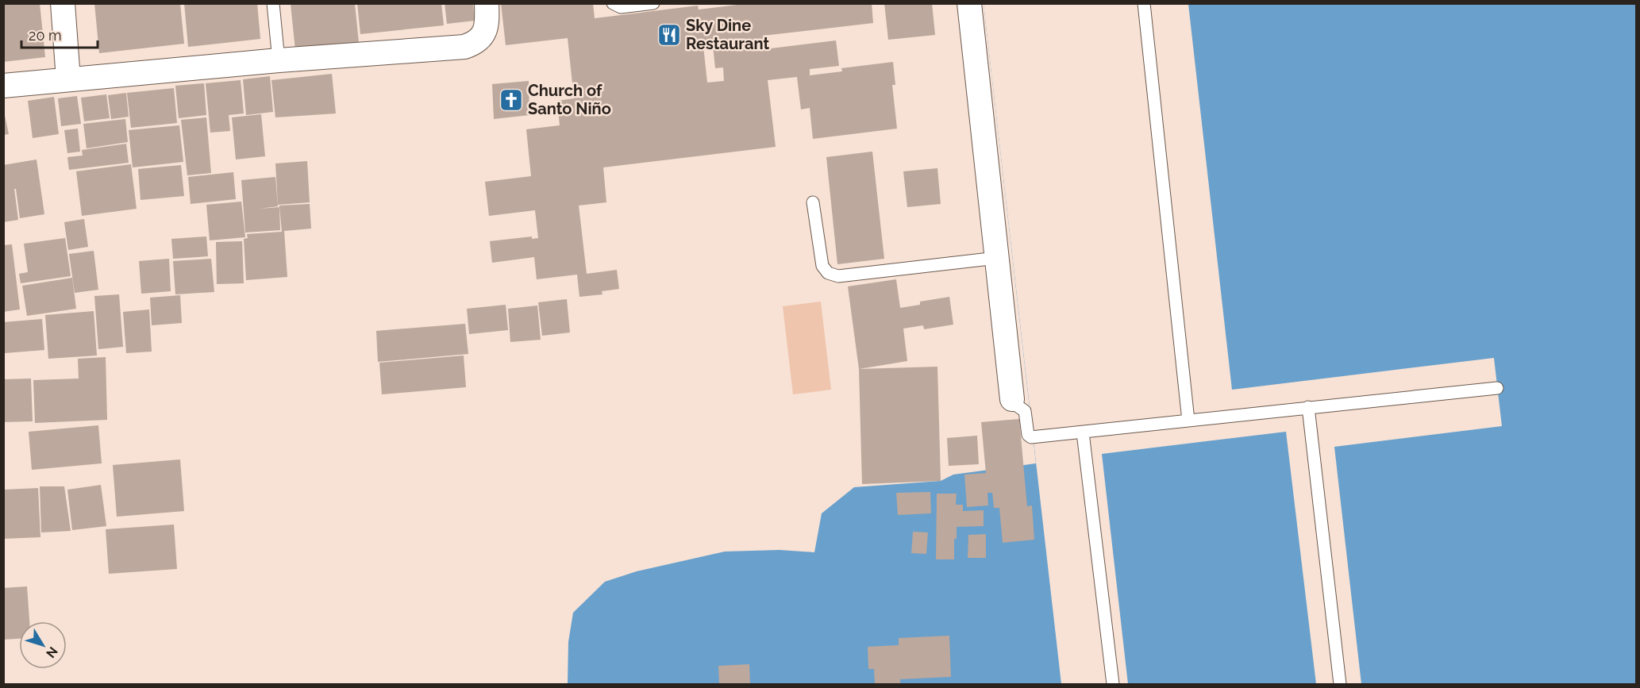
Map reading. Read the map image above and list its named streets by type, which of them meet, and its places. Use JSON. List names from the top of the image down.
{
  "places": {
    "restaurant": ["Sky Dine Restaurant"],
    "church": ["Church of Santo Niño"]
  },
  "scale_bar": "20 m",
  "north": "bottom right"
}
